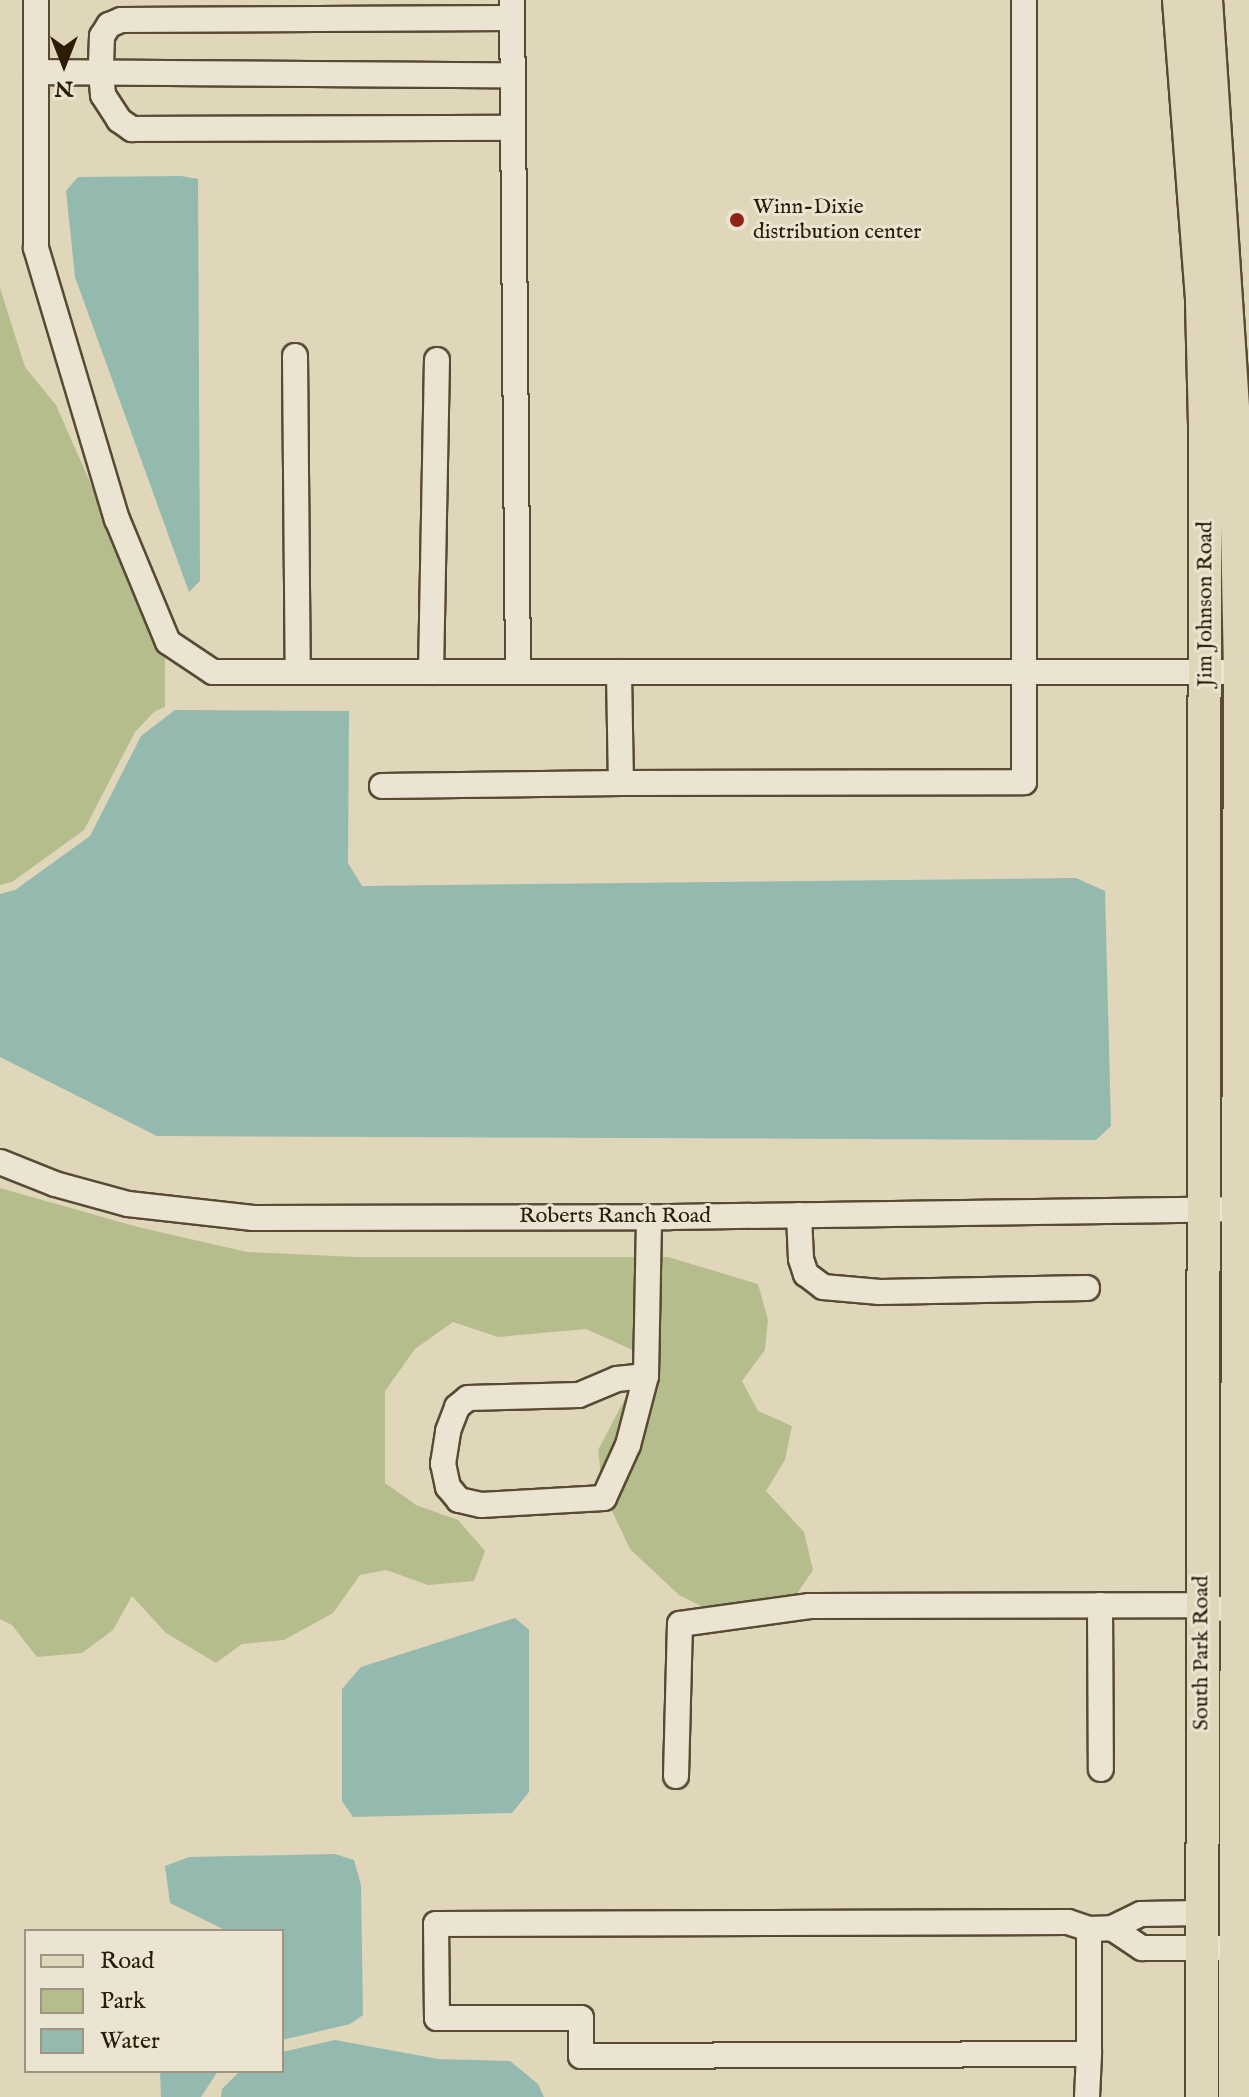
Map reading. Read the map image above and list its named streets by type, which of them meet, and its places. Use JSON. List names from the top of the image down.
{
  "streets": {
    "main road": ["Jim Johnson Road", "South Park Road"],
    "street": ["Roberts Ranch Road"]
  },
  "crossings": [
    ["Jim Johnson Road", "Roberts Ranch Road"],
    ["Jim Johnson Road", "South Park Road"],
    ["Roberts Ranch Road", "South Park Road"]
  ],
  "places": ["Winn-Dixie distribution center"],
  "legend": ["Road", "Park", "Water"],
  "north": "bottom"
}
